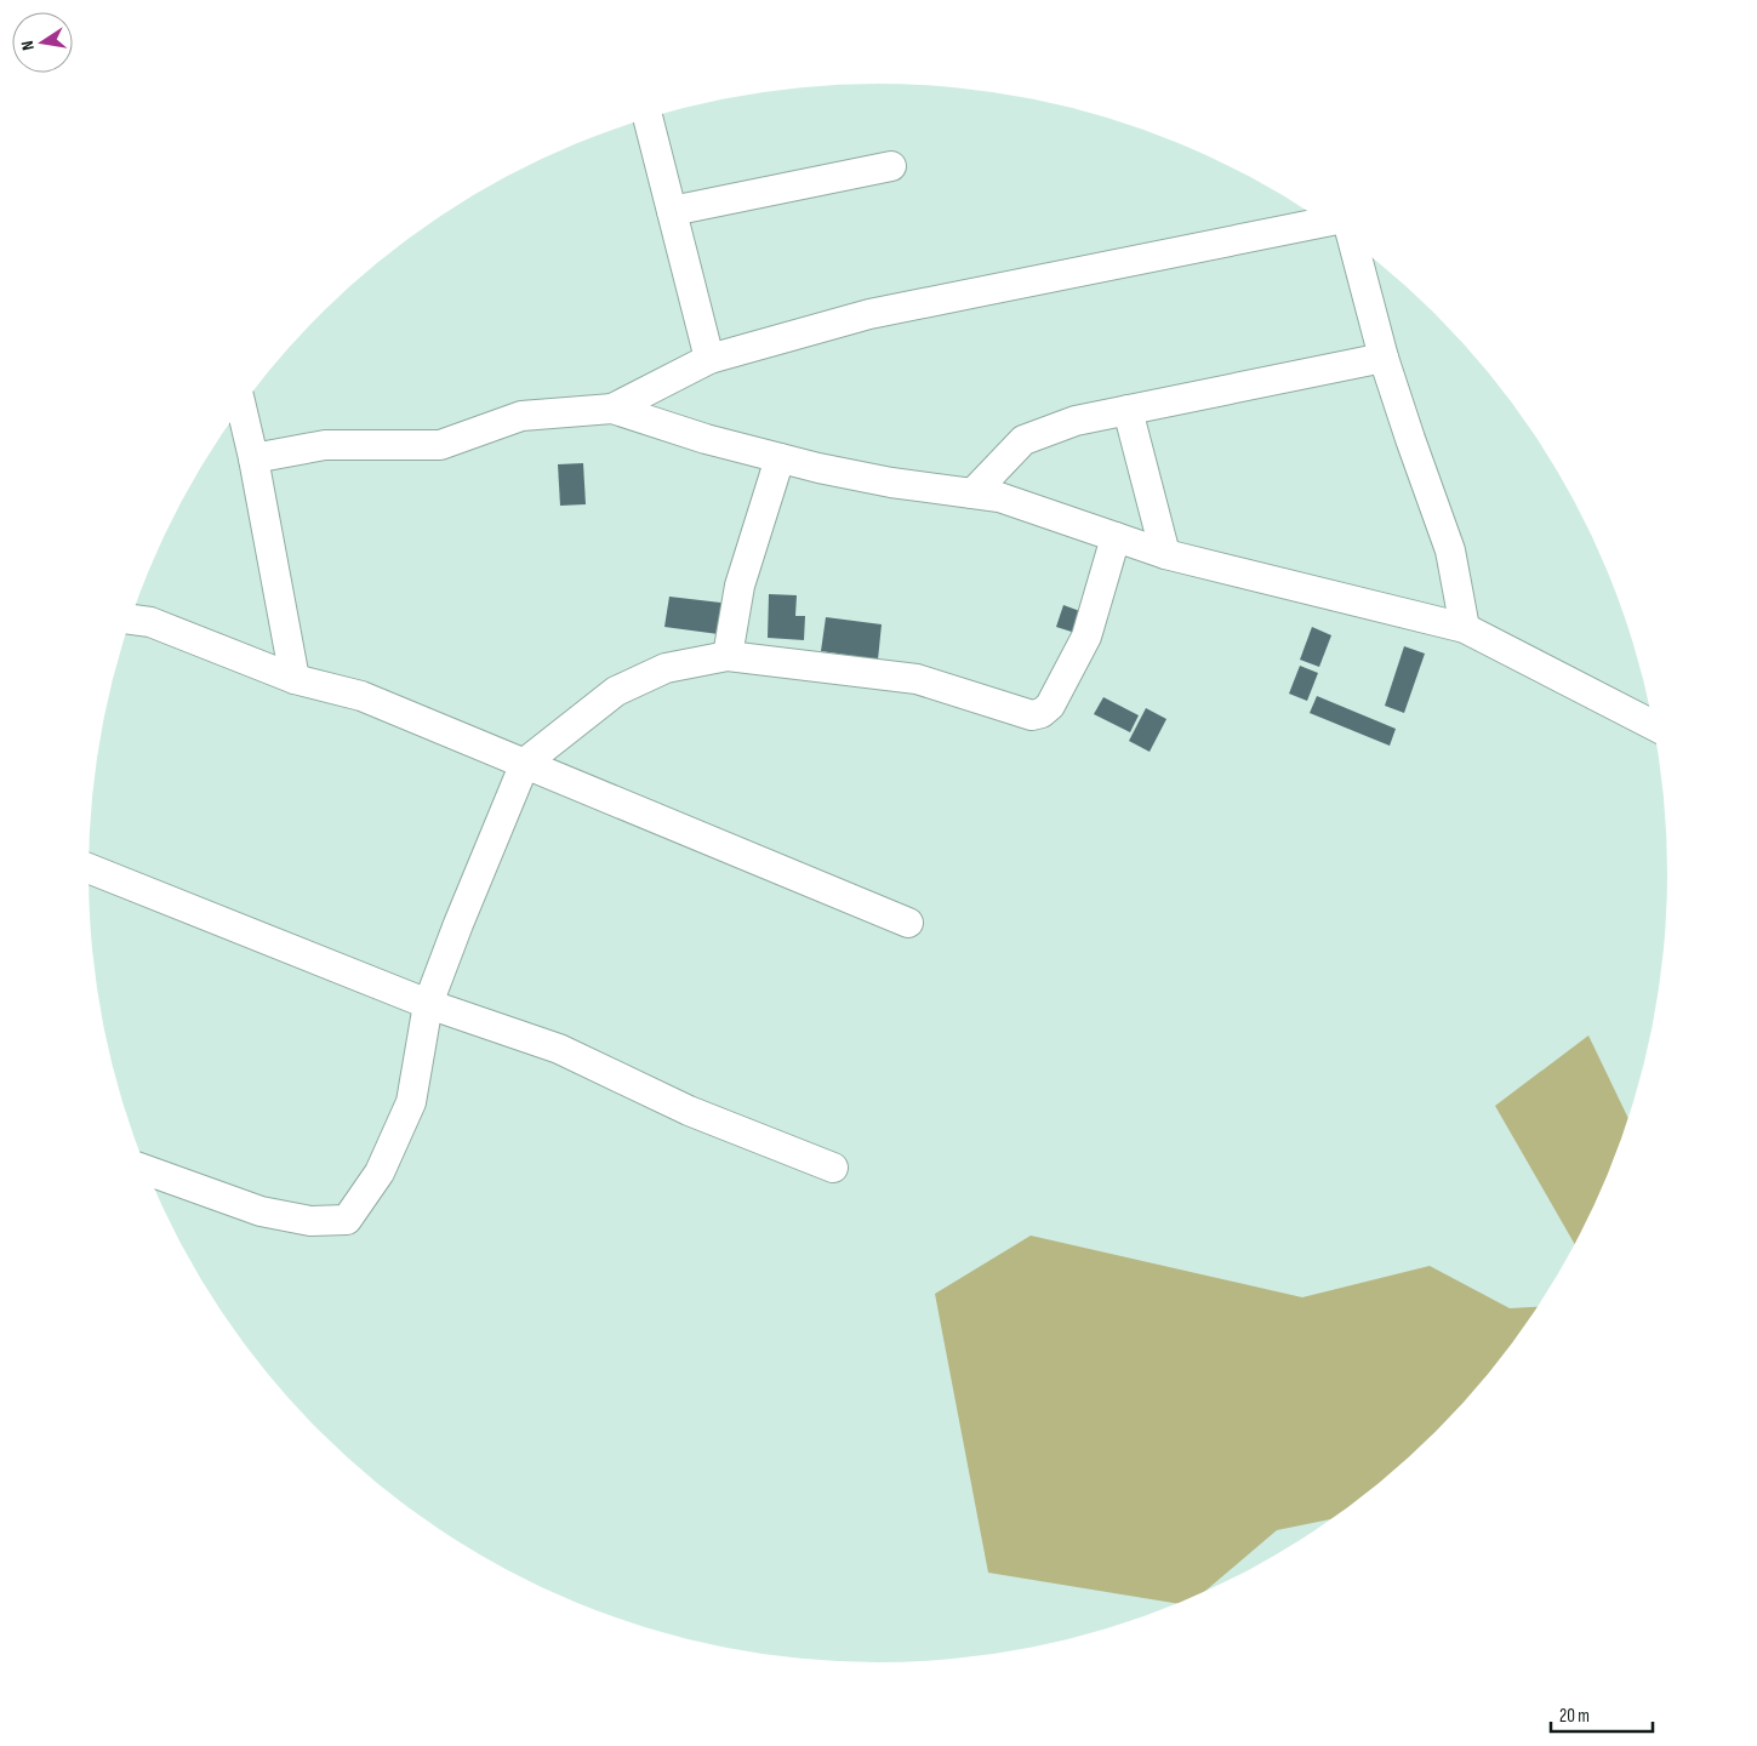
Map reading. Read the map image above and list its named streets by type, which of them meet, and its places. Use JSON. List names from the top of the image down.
{
  "scale_bar": "20 m",
  "north": "left"
}
